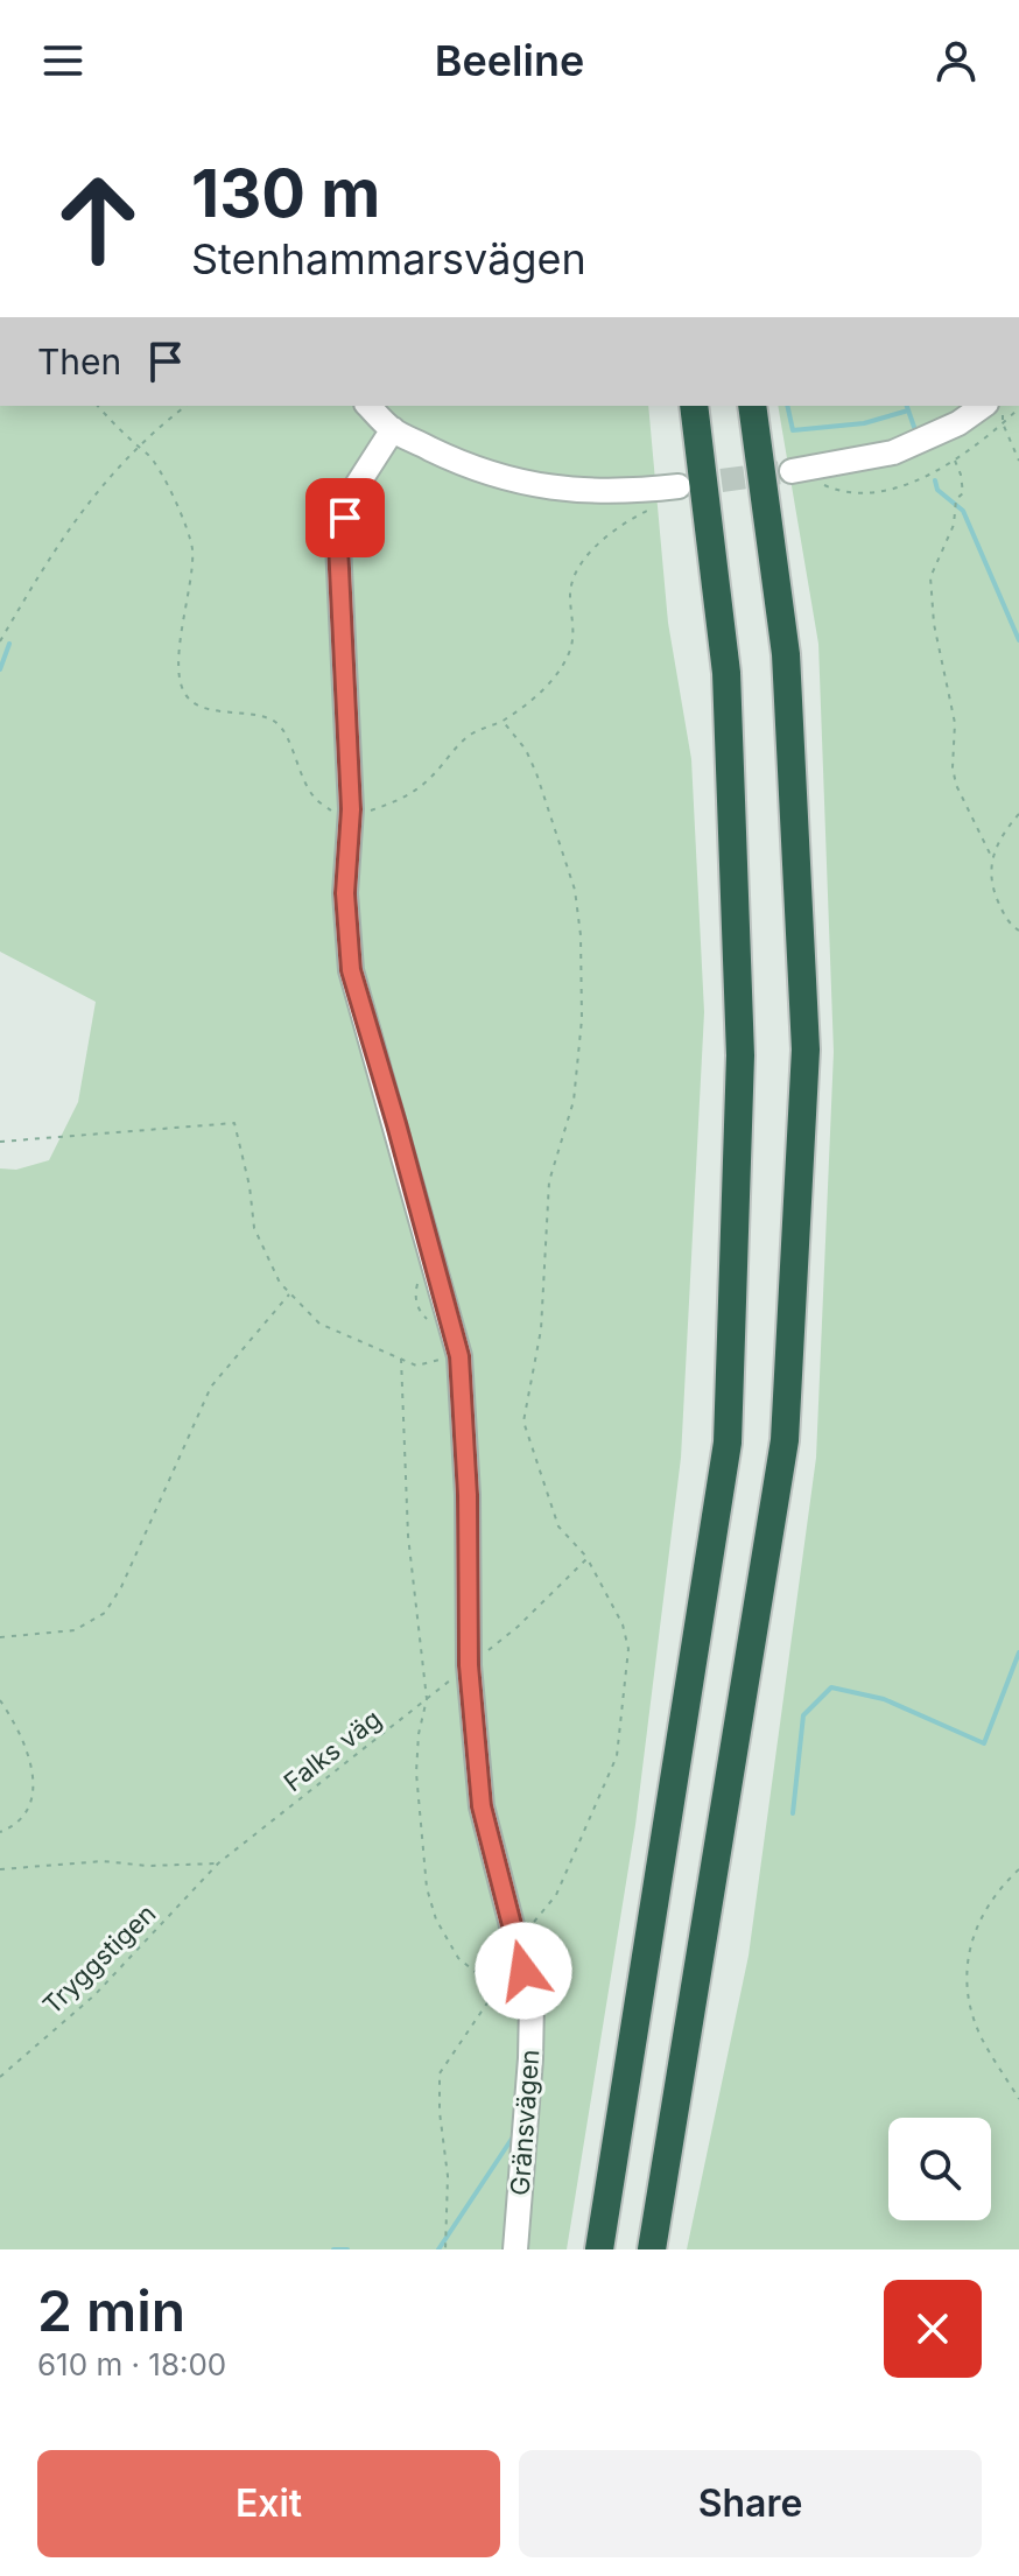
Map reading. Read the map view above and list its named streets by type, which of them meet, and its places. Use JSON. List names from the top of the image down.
{
  "streets": {
    "street": ["Gränsvägen"],
    "path": ["Falks väg", "Tryggstigen"]
  },
  "crossings": [
    ["Falks väg", "Tryggstigen"],
    ["Falks väg", "Gränsvägen"]
  ],
  "page": {
    "header": "Beeline",
    "turn": ["130 m", "Stenhammarsvägen"],
    "then": "Then",
    "heading": ["2 min", "610 m · 18:00"],
    "buttons": ["Exit", "Share"]
  }
}
